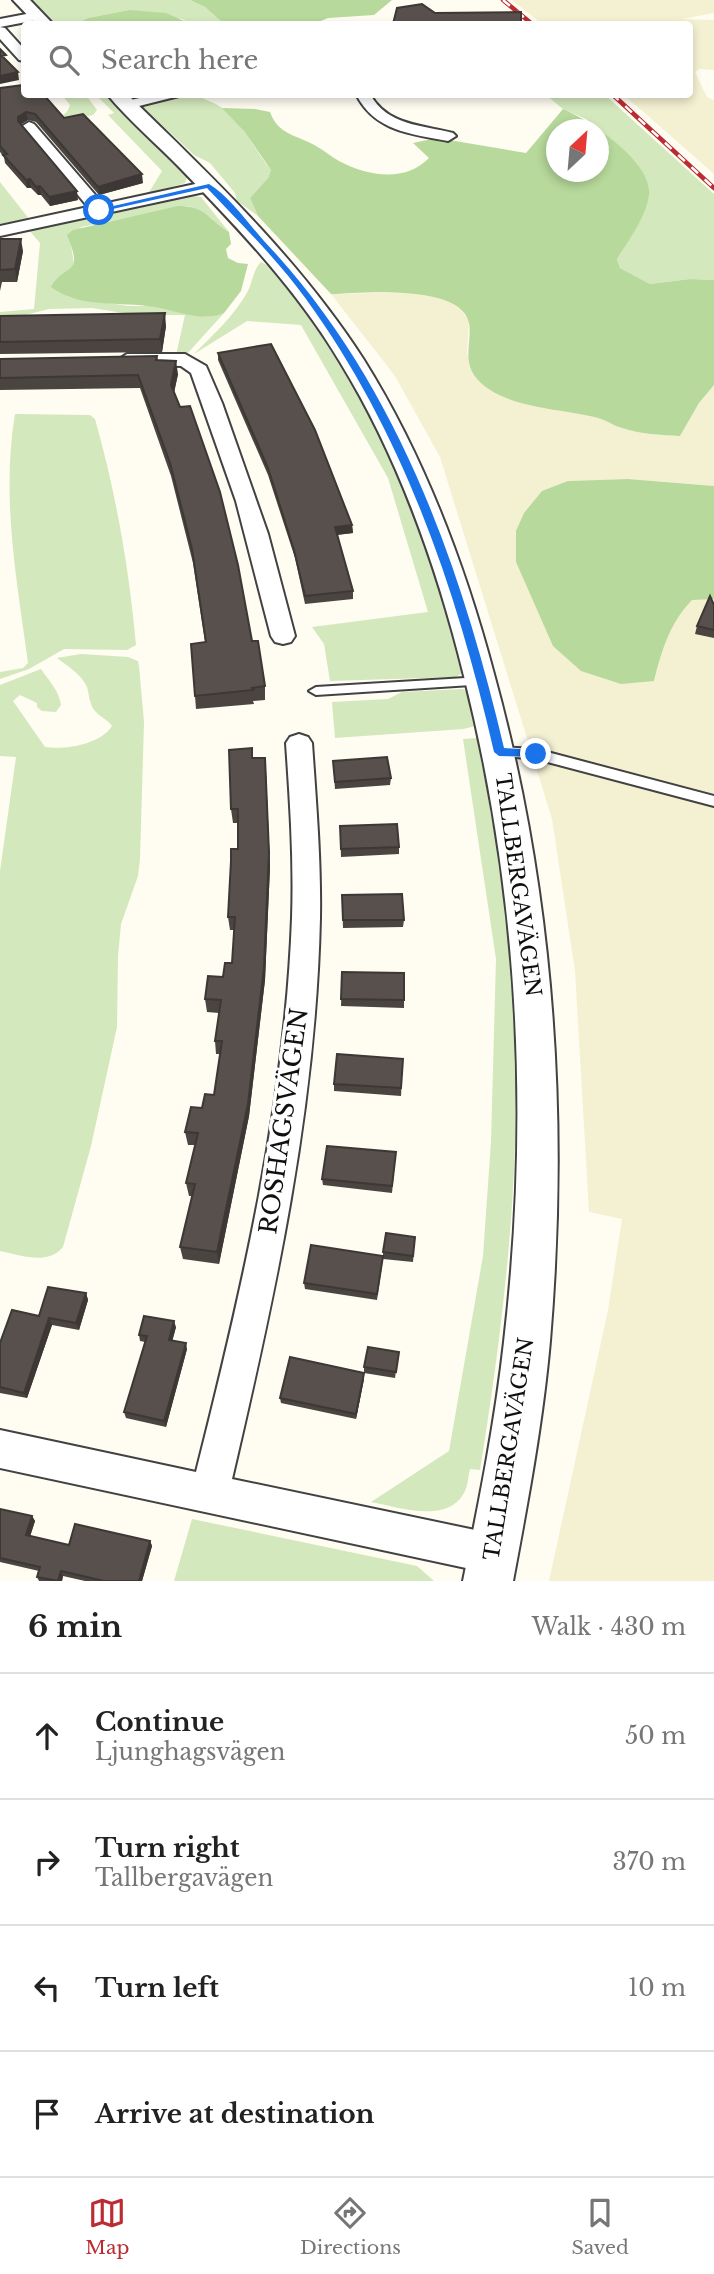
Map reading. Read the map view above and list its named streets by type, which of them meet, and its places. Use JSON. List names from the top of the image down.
{
  "streets": {
    "street": ["TALLBERGAVÄGEN", "ROSHAGSVÄGEN"]
  },
  "north": "top right",
  "page": {
    "search": "Search here",
    "heading": ["6 min", "Walk · 430 m"],
    "list": [
      ["Continue", "Ljunghagsvägen", "50 m"],
      ["Turn right", "Tallbergavägen", "370 m"],
      ["Turn left", "10 m"],
      "Arrive at destination"
    ],
    "nav": ["Map", "Directions", "Saved"]
  }
}
